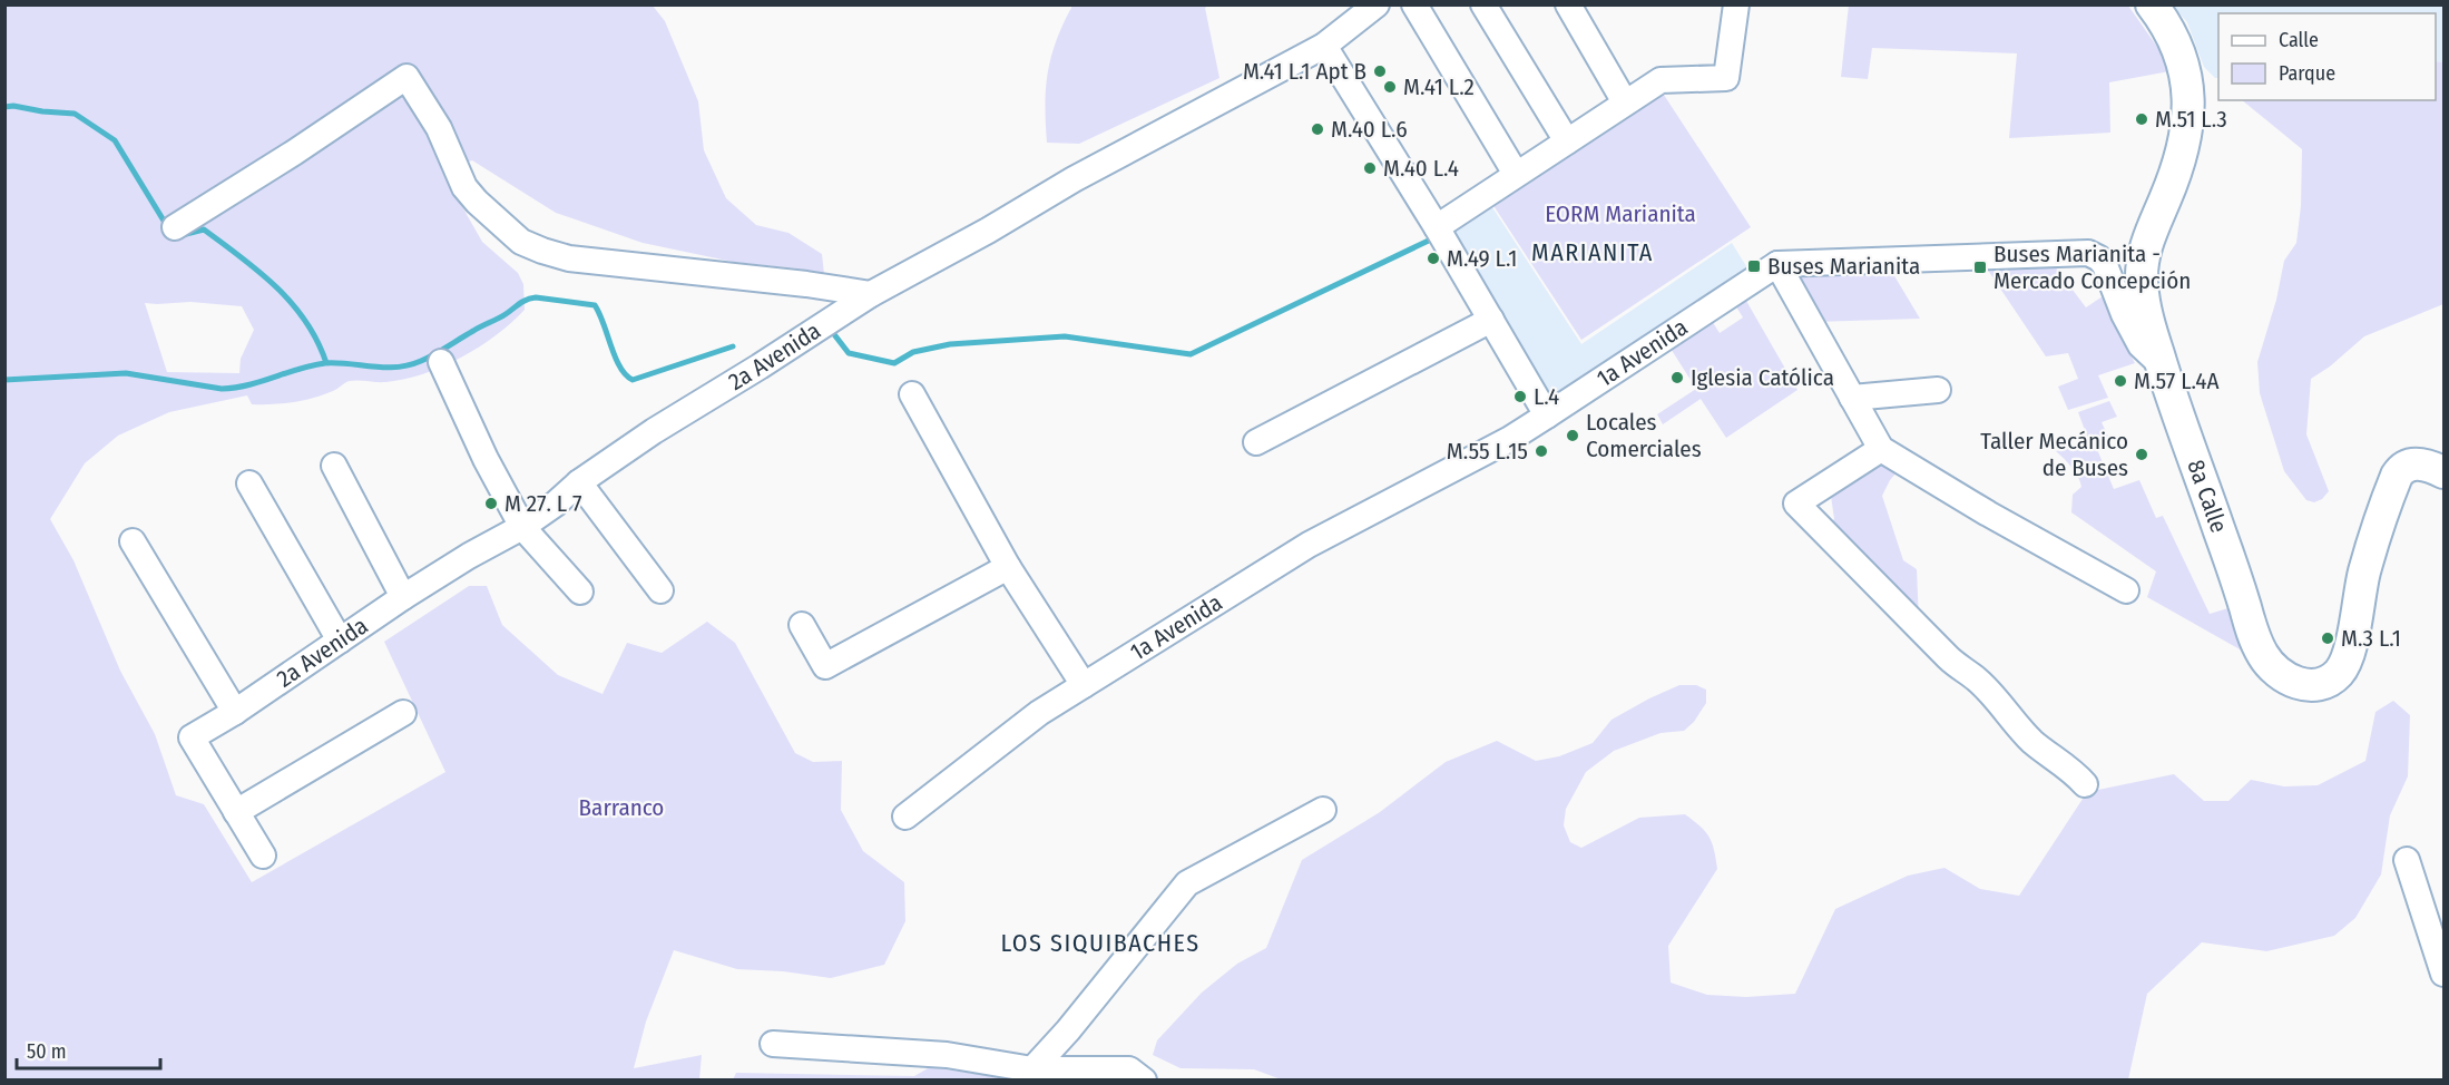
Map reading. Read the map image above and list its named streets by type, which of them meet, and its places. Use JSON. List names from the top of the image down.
{
  "streets": {
    "main road": ["8a Calle"],
    "street": ["1a Avenida", "2a Avenida"]
  },
  "districts": ["MARIANITA", "LOS SIQUIBACHES"],
  "parks": ["EORM Marianita", "Barranco"],
  "places": {
    "other": [
      "M.41 L.1 Apt B",
      "M.41 L.2",
      "M.51 L.3",
      "M.40 L.6",
      "M.40 L.4",
      "M.49 L.1",
      "Iglesia Católica",
      "M.57 L.4A",
      "L.4",
      "Locales Comerciales",
      "M.55 L.15",
      "Taller Mecánico de Buses",
      "M 27. L 7",
      "M.3 L.1"
    ],
    "transit": ["Buses Marianita", "Buses Marianita - Mercado Concepción"]
  },
  "legend": ["Calle", "Parque"],
  "scale_bar": "50 m"
}
